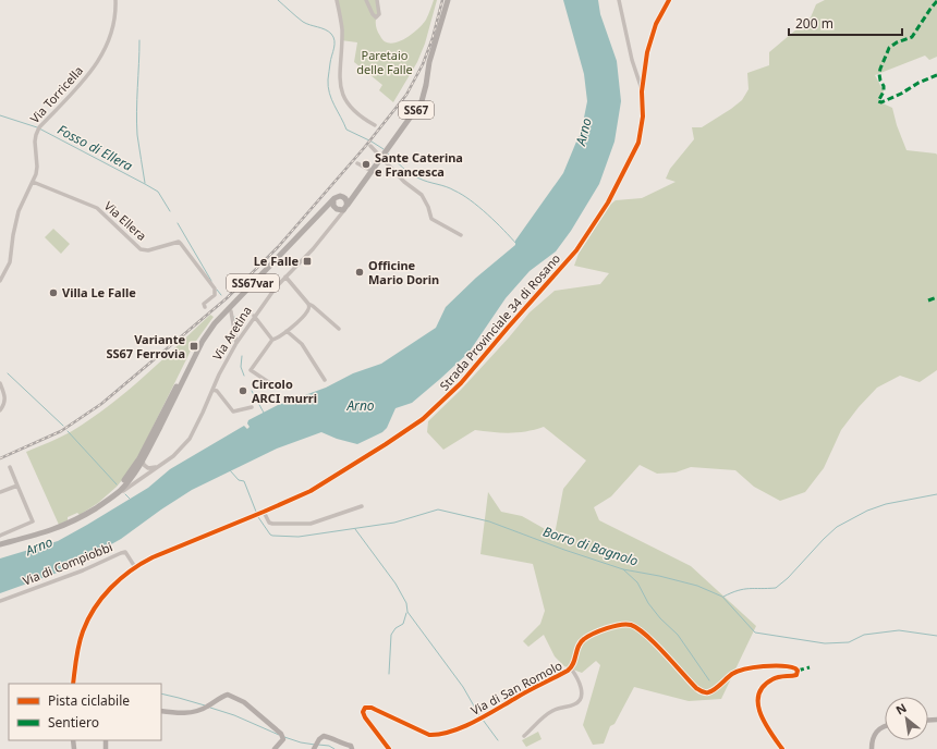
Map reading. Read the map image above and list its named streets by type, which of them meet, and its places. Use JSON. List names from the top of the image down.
{
  "streets": {
    "main road": [
      "SS67",
      "SS67var",
      "Strada Provinciale 34 di Rosano",
      "Via Aretina",
      "Via di San Romolo"
    ],
    "street": ["Via Torricella", "Via Ellera", "Via di Compiobbi"]
  },
  "crossings": [
    ["Via Torricella", "Via Ellera"],
    ["SS67var", "Via Aretina"],
    ["Strada Provinciale 34 di Rosano", "Via di Compiobbi"]
  ],
  "water": ["Arno", "Fosso di Ellera", "Borro di Bagnolo"],
  "parks": ["Paretaio delle Falle"],
  "places": {
    "other": [
      "Sante Caterina e Francesca",
      "Officine Mario Dorin",
      "Villa Le Falle",
      "Circolo ARCI murri"
    ],
    "transit": ["Le Falle", "Variante SS67 Ferrovia"]
  },
  "legend": ["Pista ciclabile", "Sentiero"],
  "scale_bar": "200 m",
  "north": "top left"
}
